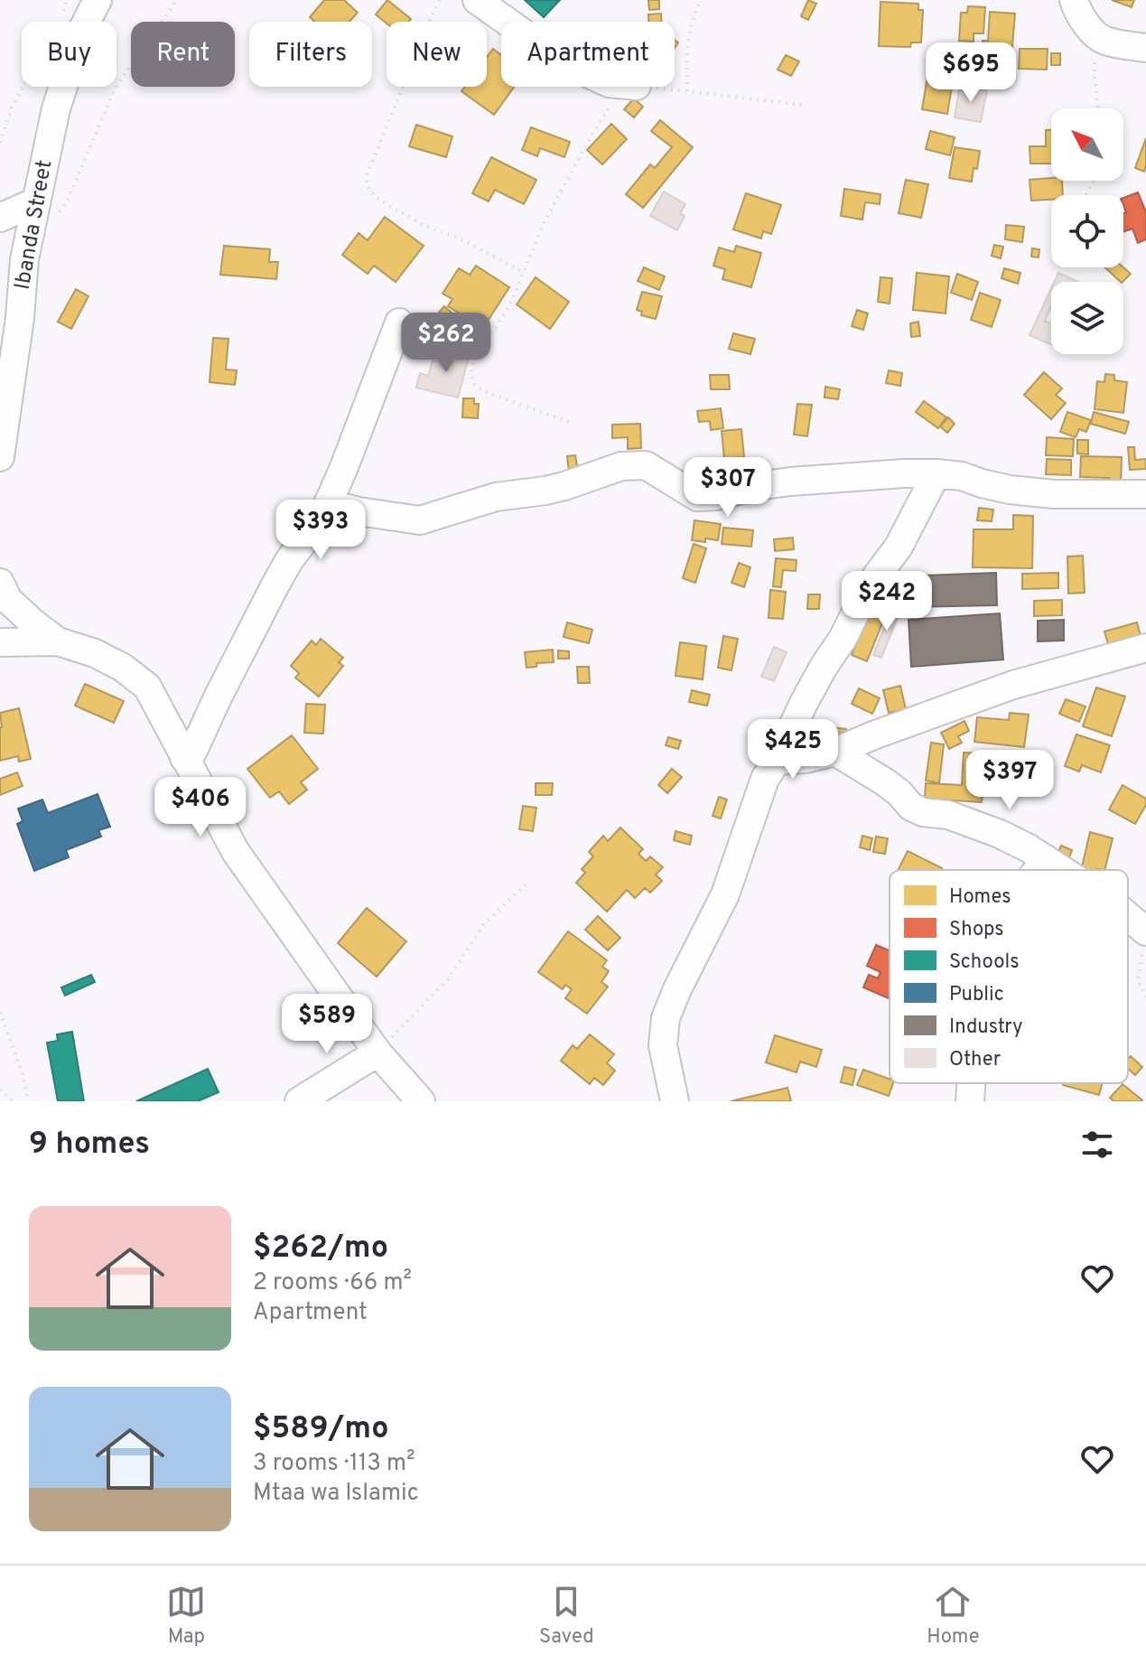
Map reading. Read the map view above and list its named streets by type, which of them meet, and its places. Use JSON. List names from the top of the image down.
{
  "streets": {
    "street": ["Ibanda Street"]
  },
  "legend": [
    "Homes",
    "Shops",
    "Schools",
    "Public",
    "Industry",
    "Other"
  ],
  "north": "top left",
  "page": {
    "chip": [
      "Buy",
      "Rent",
      "Filters",
      "New",
      "Apartment"
    ],
    "price": [
      "$695",
      "$262",
      "$307",
      "$393",
      "$242",
      "$425",
      "$397",
      "$406",
      "$589"
    ],
    "heading": "9 homes",
    "list": [
      {
        "name": "$262/mo",
        "note": "2 rooms · 66 m² · Apartment"
      },
      {
        "name": "$589/mo",
        "note": "3 rooms · 113 m² · Mtaa wa Islamic"
      }
    ],
    "tabs": ["Map", "Saved", "Home"]
  }
}
